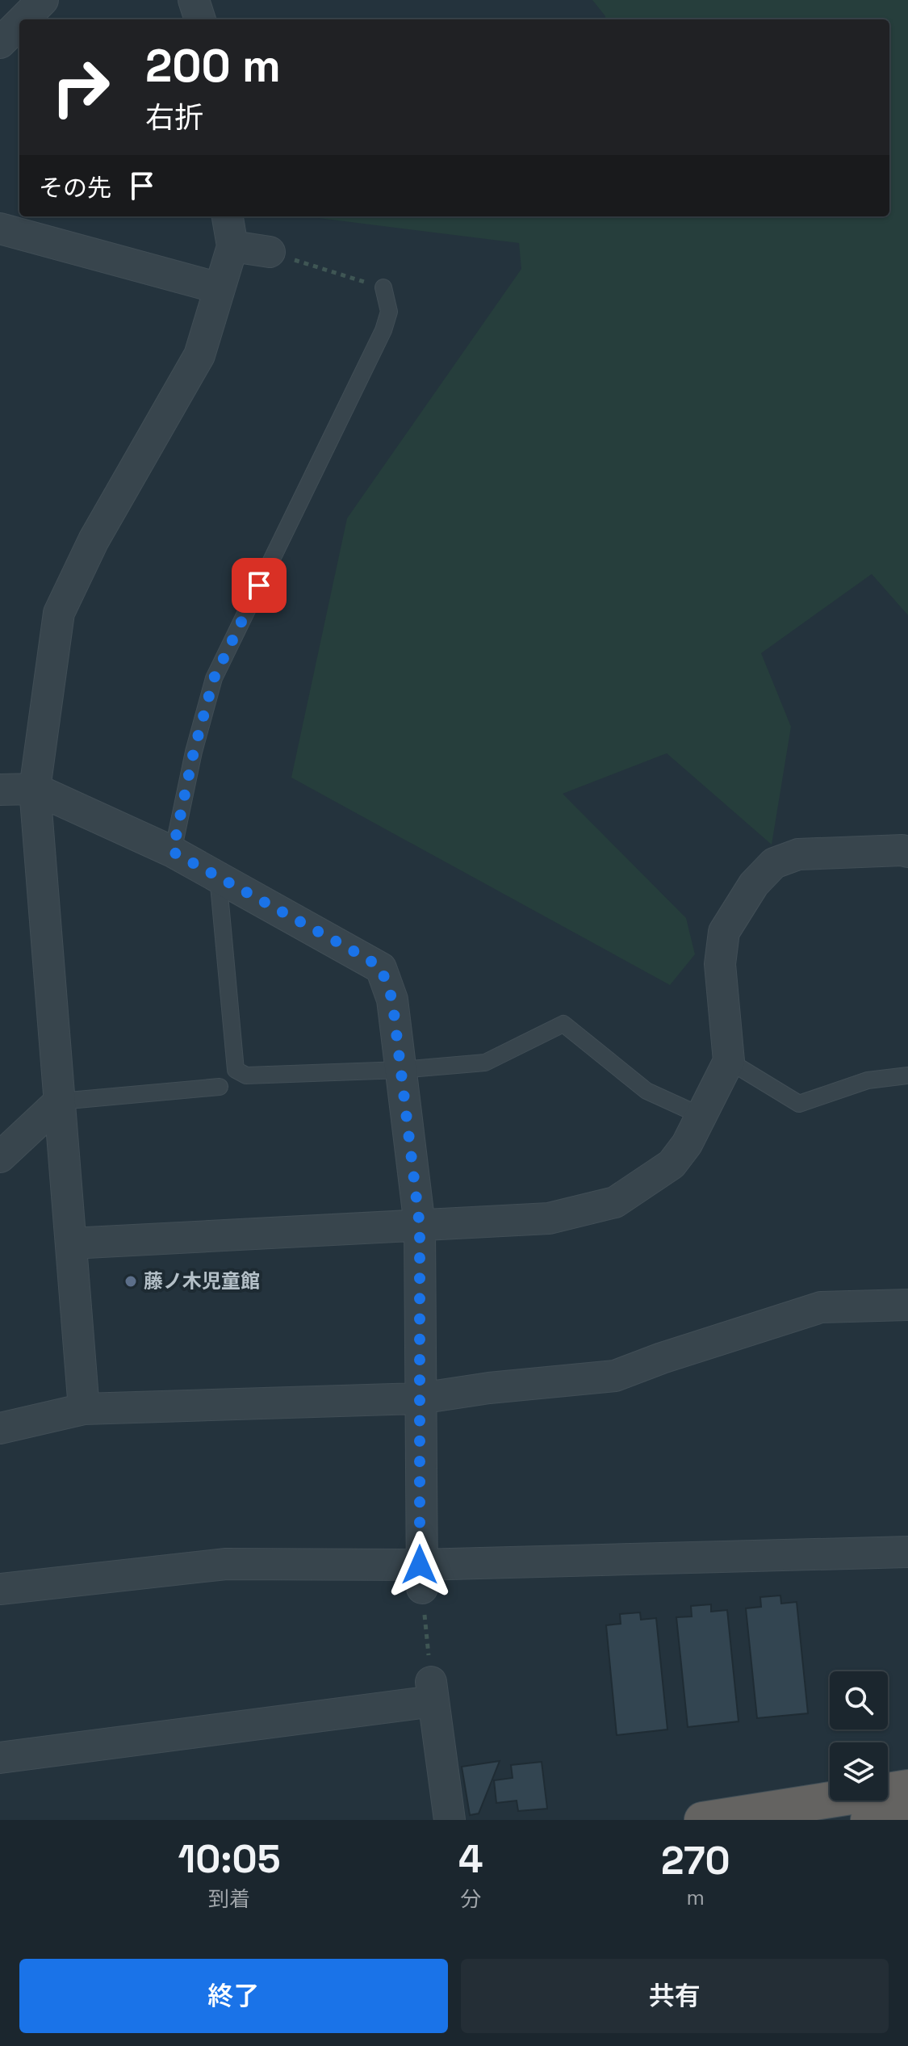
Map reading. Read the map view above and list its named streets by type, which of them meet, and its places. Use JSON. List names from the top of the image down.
{
  "places": ["藤ノ木児童館"],
  "page": {
    "turn": ["200 m", "右折"],
    "then": "その先",
    "eta": [
      "10:05",
      "到着",
      "4",
      "分",
      "270",
      "m"
    ],
    "buttons": ["終了", "共有"]
  }
}
